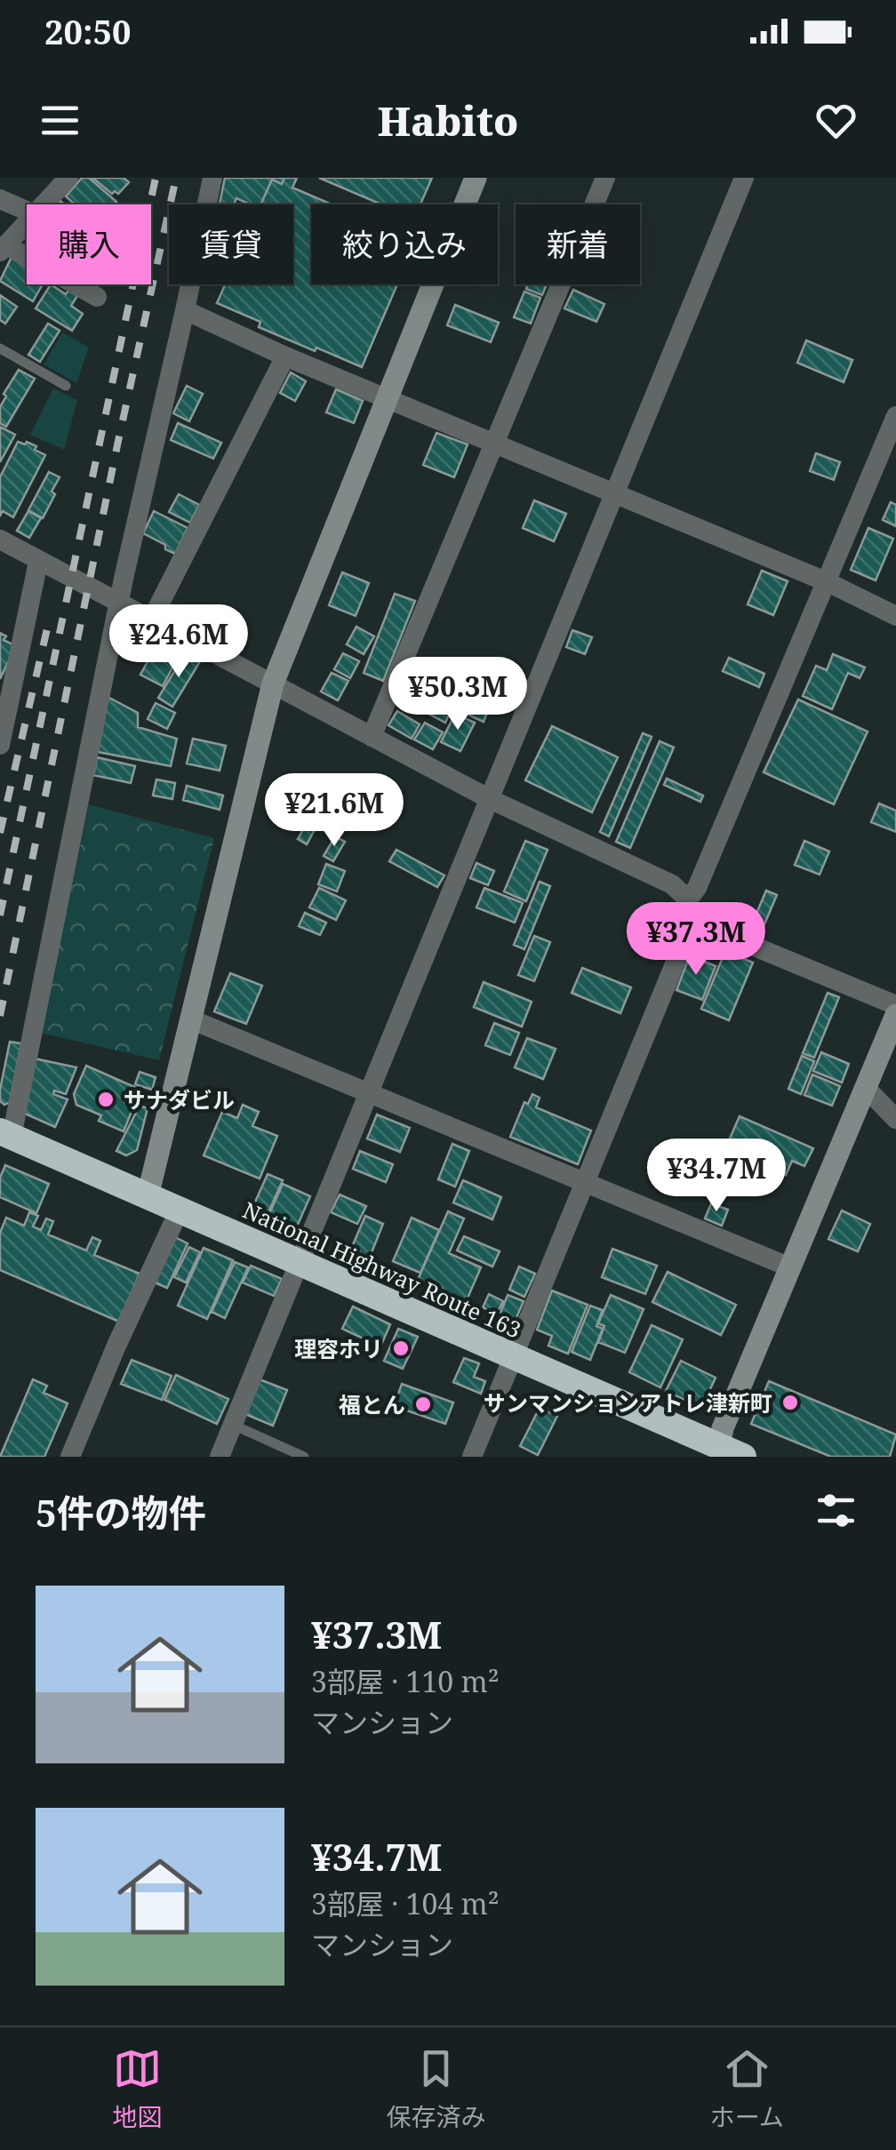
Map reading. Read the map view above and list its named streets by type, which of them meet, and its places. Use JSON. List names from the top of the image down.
{
  "streets": {
    "highway": ["National Highway Route 163"]
  },
  "places": [
    "サナダビル",
    "理容ホリ",
    "サンマンションアトレ津新町",
    "福とん"
  ],
  "page": {
    "status": "20:50",
    "header": "Habito",
    "chip": [
      "購入",
      "賃貸",
      "絞り込み",
      "新着"
    ],
    "price": [
      "¥24.6M",
      "¥50.3M",
      "¥21.6M",
      "¥37.3M",
      "¥34.7M"
    ],
    "heading": "5件の物件",
    "list": [
      {
        "name": "¥37.3M",
        "note": "3部屋 · 110 m² · マンション"
      },
      {
        "name": "¥34.7M",
        "note": "3部屋 · 104 m² · マンション"
      }
    ],
    "tabs": ["地図", "保存済み", "ホーム"]
  }
}
